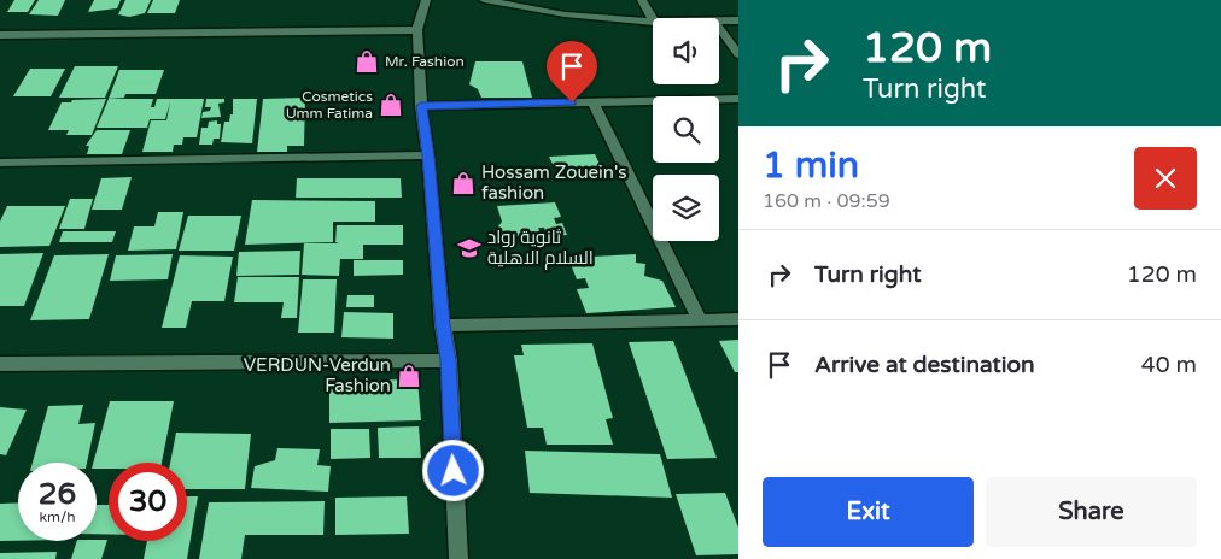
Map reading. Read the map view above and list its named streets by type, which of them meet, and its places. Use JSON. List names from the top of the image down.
{
  "places": {
    "shop": [
      "Mr. Fashion",
      "Cosmetics Umm Fatima",
      "Hossam Zouein's fashion",
      "VERDUN-Verdun Fashion"
    ],
    "school or university": ["ثانوية رواد السلام الاهلية"]
  },
  "page": {
    "turn": ["120 m", "Turn right"],
    "heading": ["1 min", "160 m · 09:59"],
    "list": [
      {
        "name": "Turn right",
        "value": "120 m"
      },
      {
        "name": "Arrive at destination",
        "value": "40 m"
      }
    ],
    "speed": "26 km/h",
    "limit": "30",
    "buttons": ["Exit", "Share"]
  }
}
